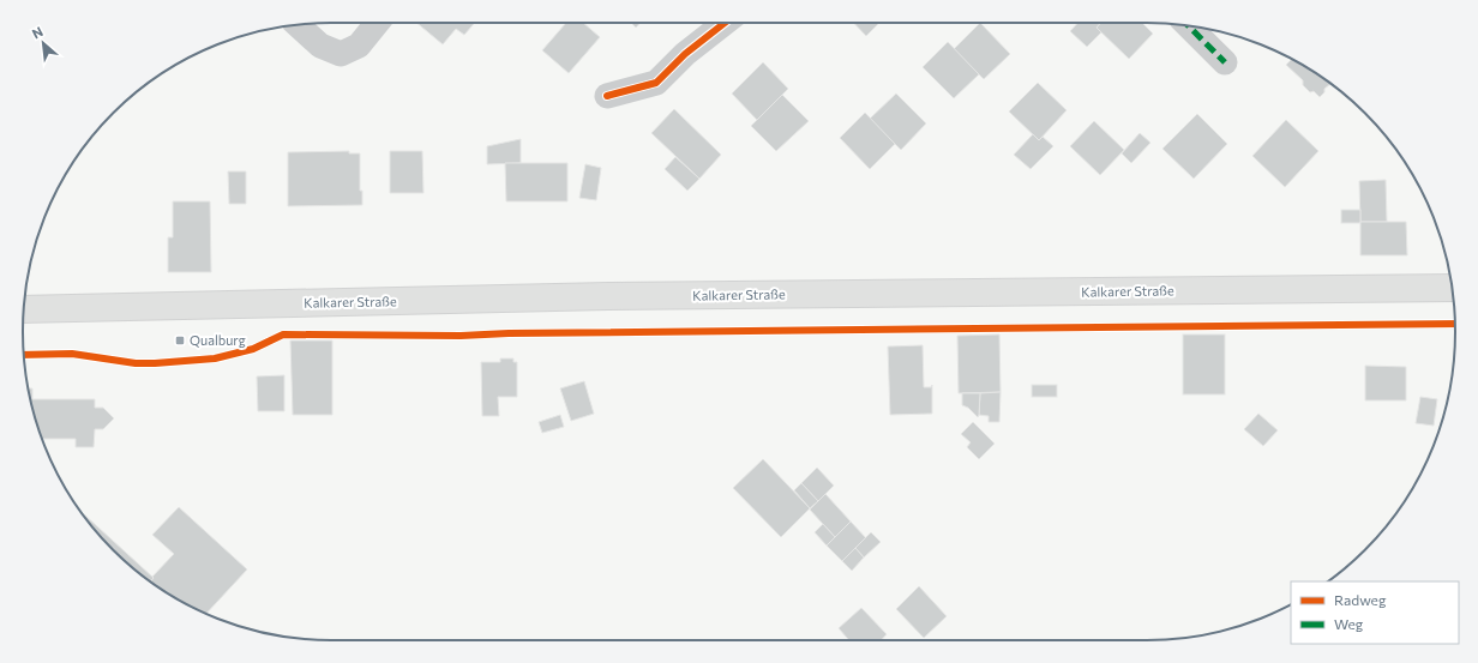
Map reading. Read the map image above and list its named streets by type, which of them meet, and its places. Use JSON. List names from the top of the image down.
{
  "streets": {
    "main road": ["Kalkarer Straße"]
  },
  "places": {
    "transit": ["Qualburg"]
  },
  "legend": ["Radweg", "Weg"],
  "north": "top left"
}
